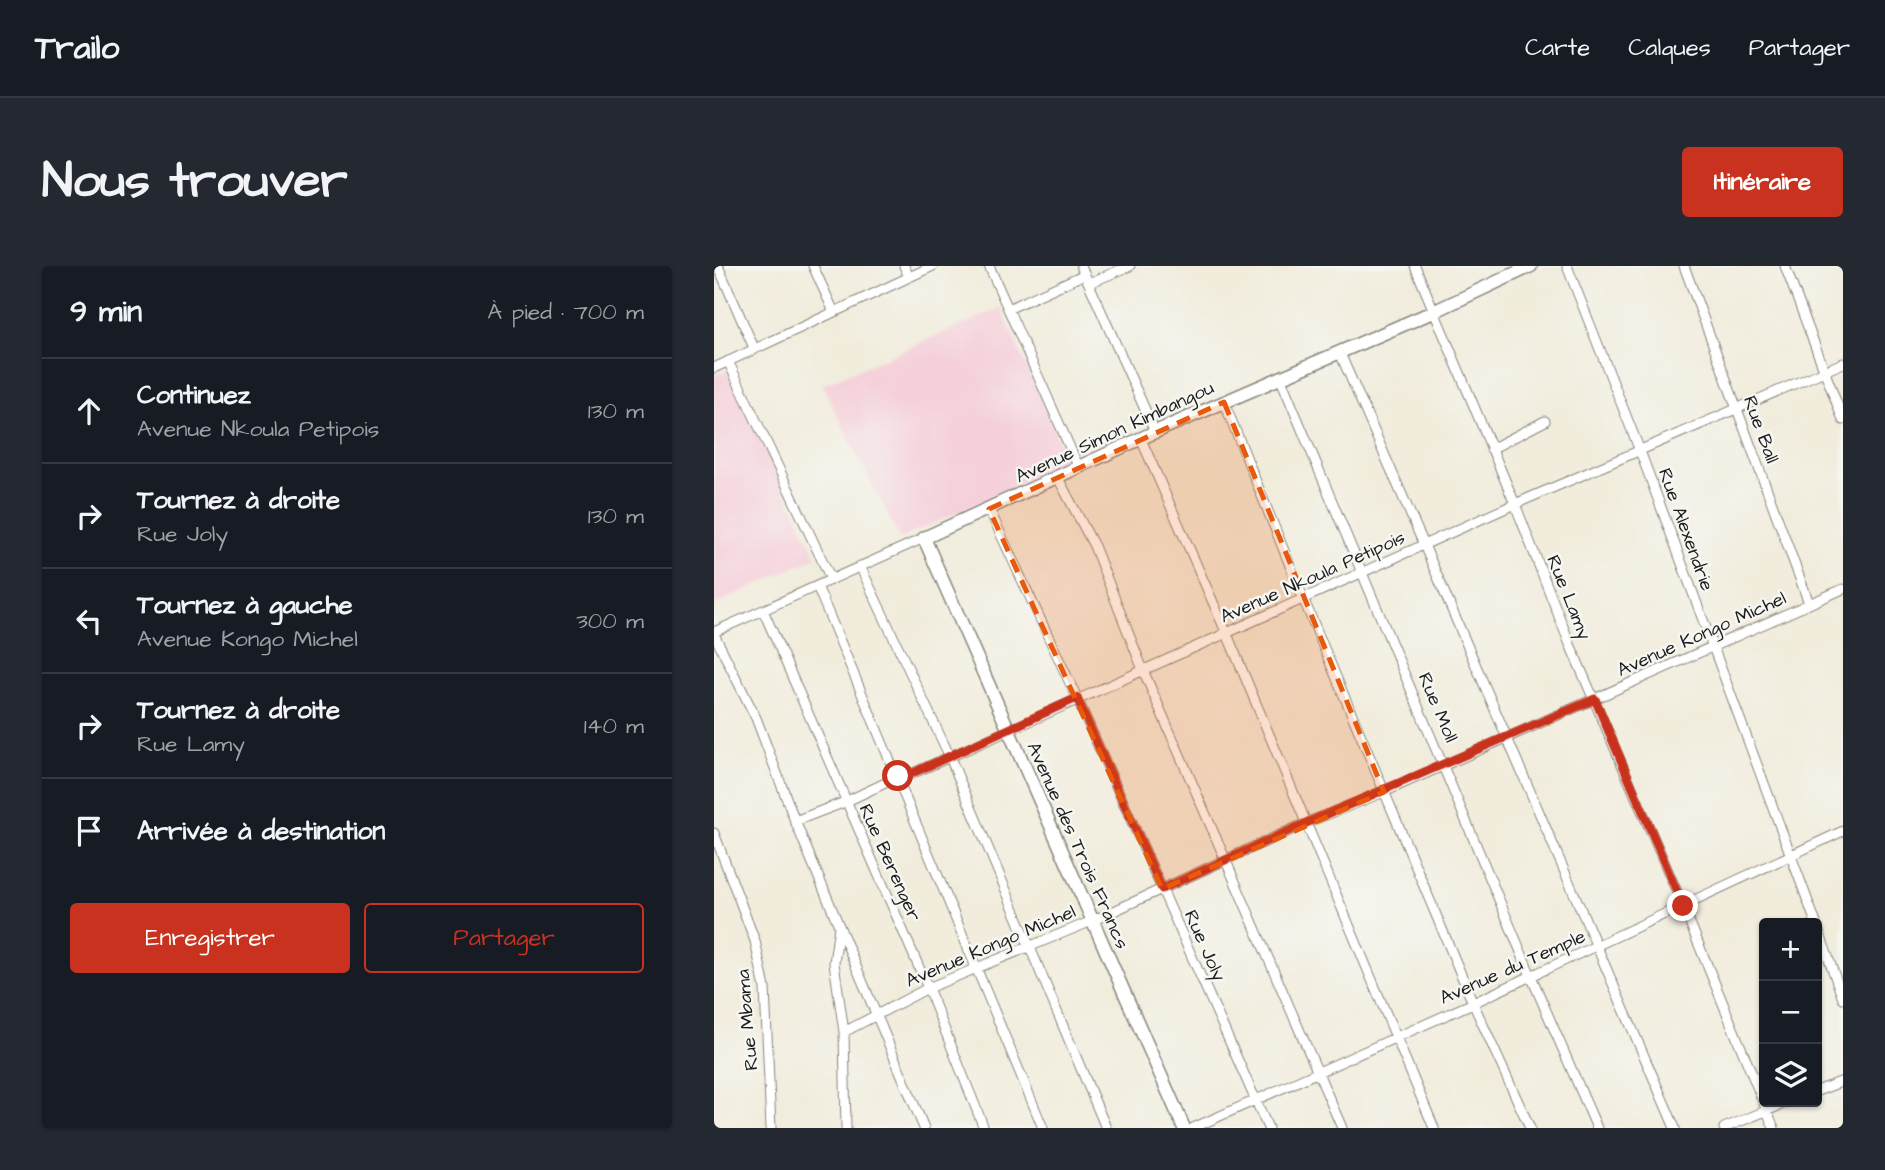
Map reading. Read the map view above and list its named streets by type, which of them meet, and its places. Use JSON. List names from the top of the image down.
{
  "streets": {
    "street": [
      "Rue Ball",
      "Avenue Simon Kimbangou",
      "Rue Alexendrie",
      "Avenue Nkoula Petipois",
      "Rue Lamy",
      "Avenue Kongo Michel",
      "Rue Moll",
      "Avenue des Trois Francs",
      "Rue Berenger",
      "Rue Joly",
      "Avenue du Temple",
      "Rue Mbama"
    ]
  },
  "crossings": [
    ["Rue Ball", "Avenue Nkoula Petipois"],
    ["Rue Ball", "Avenue Kongo Michel"],
    ["Avenue Simon Kimbangou", "Rue Lamy"],
    ["Avenue Simon Kimbangou", "Rue Moll"],
    ["Avenue Simon Kimbangou", "Avenue des Trois Francs"],
    ["Avenue Simon Kimbangou", "Rue Berenger"],
    ["Avenue Simon Kimbangou", "Rue Joly"],
    ["Rue Alexendrie", "Avenue Nkoula Petipois"],
    ["Rue Alexendrie", "Avenue Kongo Michel"],
    ["Rue Alexendrie", "Avenue du Temple"],
    ["Avenue Nkoula Petipois", "Rue Lamy"],
    ["Avenue Nkoula Petipois", "Rue Moll"],
    ["Avenue Nkoula Petipois", "Avenue des Trois Francs"],
    ["Avenue Nkoula Petipois", "Rue Berenger"],
    ["Avenue Nkoula Petipois", "Rue Joly"],
    ["Rue Lamy", "Avenue Kongo Michel"],
    ["Rue Lamy", "Avenue du Temple"],
    ["Avenue Kongo Michel", "Rue Moll"],
    ["Avenue Kongo Michel", "Avenue des Trois Francs"],
    ["Avenue Kongo Michel", "Rue Berenger"],
    ["Avenue Kongo Michel", "Rue Joly"],
    ["Rue Moll", "Avenue du Temple"],
    ["Rue Joly", "Avenue du Temple"]
  ],
  "page": {
    "header": "Trailo",
    "nav": ["Carte", "Calques", "Partager"],
    "buttons": [
      "Itinéraire",
      ["Enregistrer", "Partager"]
    ],
    "title": "Nous trouver",
    "heading": ["9 min", "À pied · 700 m"],
    "list": [
      ["Continuez", "Avenue Nkoula Petipois", "130 m"],
      ["Tournez à droite", "Rue Joly", "130 m"],
      ["Tournez à gauche", "Avenue Kongo Michel", "300 m"],
      ["Tournez à droite", "Rue Lamy", "140 m"],
      "Arrivée à destination"
    ],
    "map_buttons": ["+", "−"]
  }
}
